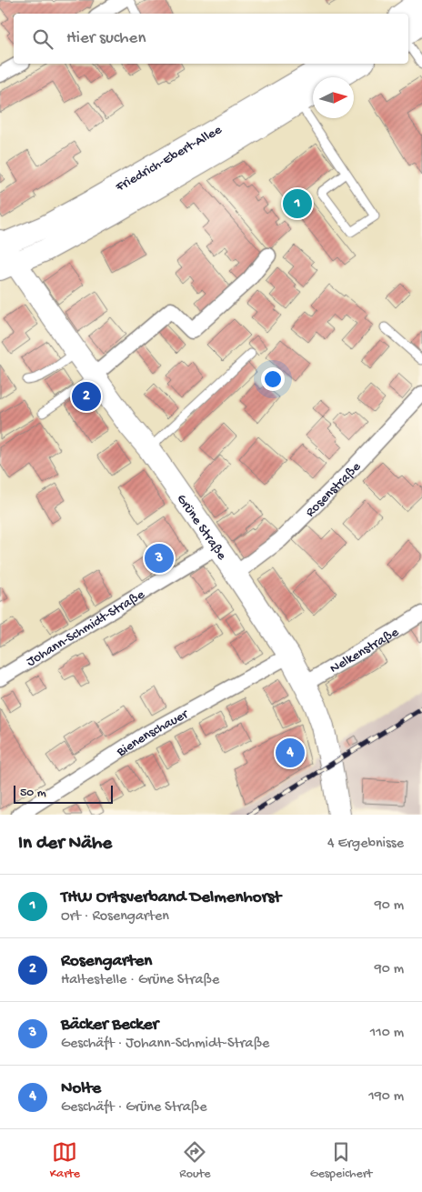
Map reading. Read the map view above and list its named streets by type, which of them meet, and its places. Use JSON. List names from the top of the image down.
{
  "streets": {
    "main road": ["Friedrich-Ebert-Allee", "Grüne Straße"],
    "street": [
      "Rosenstraße",
      "Johann-Schmidt-Straße",
      "Nelkenstraße",
      "Bienenschauer"
    ]
  },
  "crossings": [
    ["Friedrich-Ebert-Allee", "Grüne Straße"],
    ["Rosenstraße", "Grüne Straße"],
    ["Grüne Straße", "Johann-Schmidt-Straße"],
    ["Grüne Straße", "Nelkenstraße"],
    ["Grüne Straße", "Bienenschauer"]
  ],
  "scale_bar": "50 m",
  "north": "right",
  "page": {
    "search": "Hier suchen",
    "pins": [
      "1",
      "2",
      "3",
      "4"
    ],
    "scale": "50 m",
    "heading": ["In der Nähe", "4 Ergebnisse"],
    "list": [
      {
        "mark": "1",
        "name": "THW Ortsverband Delmenhorst",
        "note": "Ort · Rosengarten",
        "value": "90 m"
      },
      {
        "mark": "2",
        "name": "Rosengarten",
        "note": "Haltestelle · Grüne Straße",
        "value": "90 m"
      },
      {
        "mark": "3",
        "name": "Bäcker Becker",
        "note": "Geschäft · Johann-Schmidt-Straße",
        "value": "110 m"
      },
      {
        "mark": "4",
        "name": "Nolte",
        "note": "Geschäft · Grüne Straße",
        "value": "190 m"
      }
    ],
    "nav": ["Karte", "Route", "Gespeichert"]
  }
}
